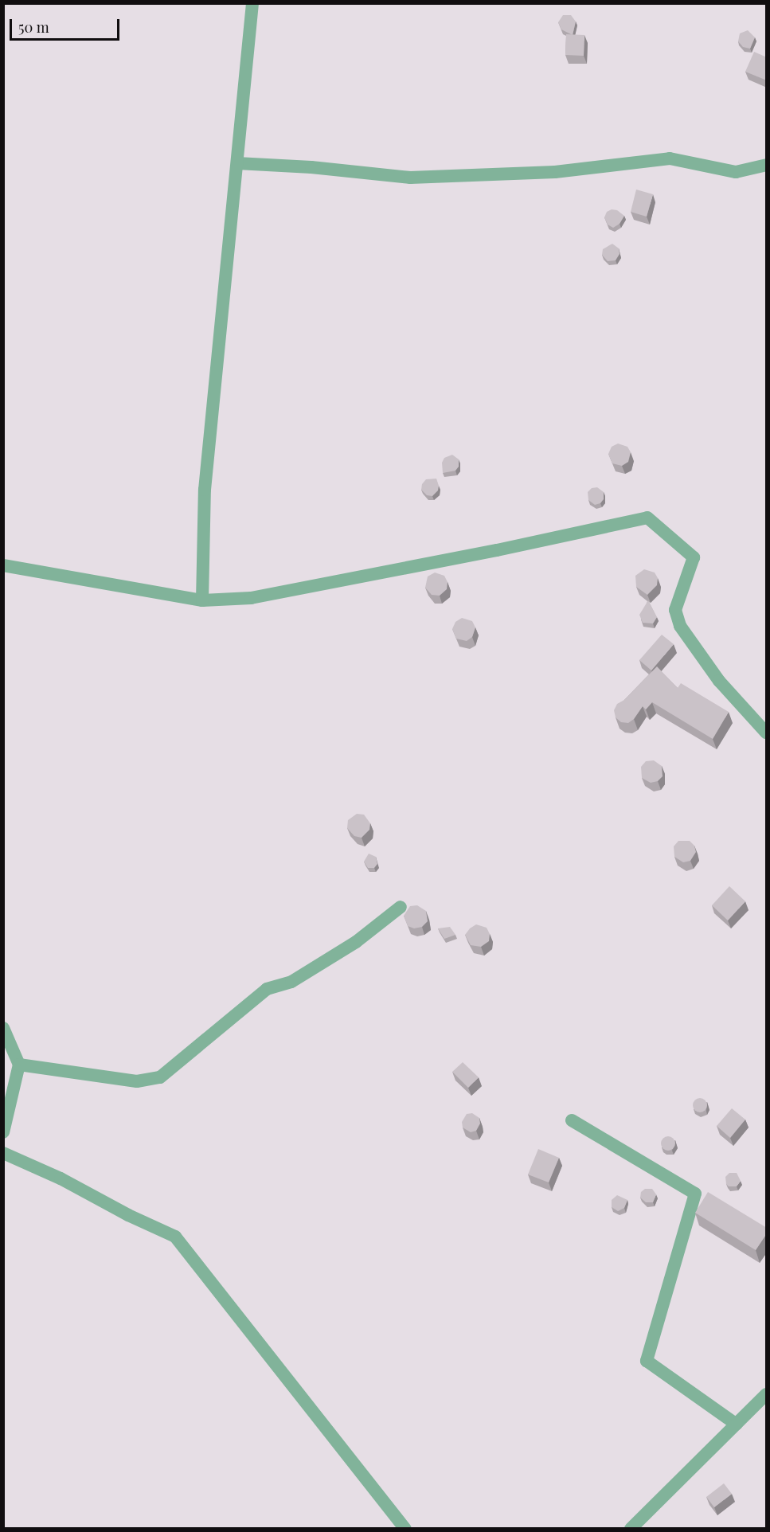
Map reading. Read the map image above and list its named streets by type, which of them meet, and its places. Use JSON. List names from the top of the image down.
{
  "scale_bar": "50 m"
}
